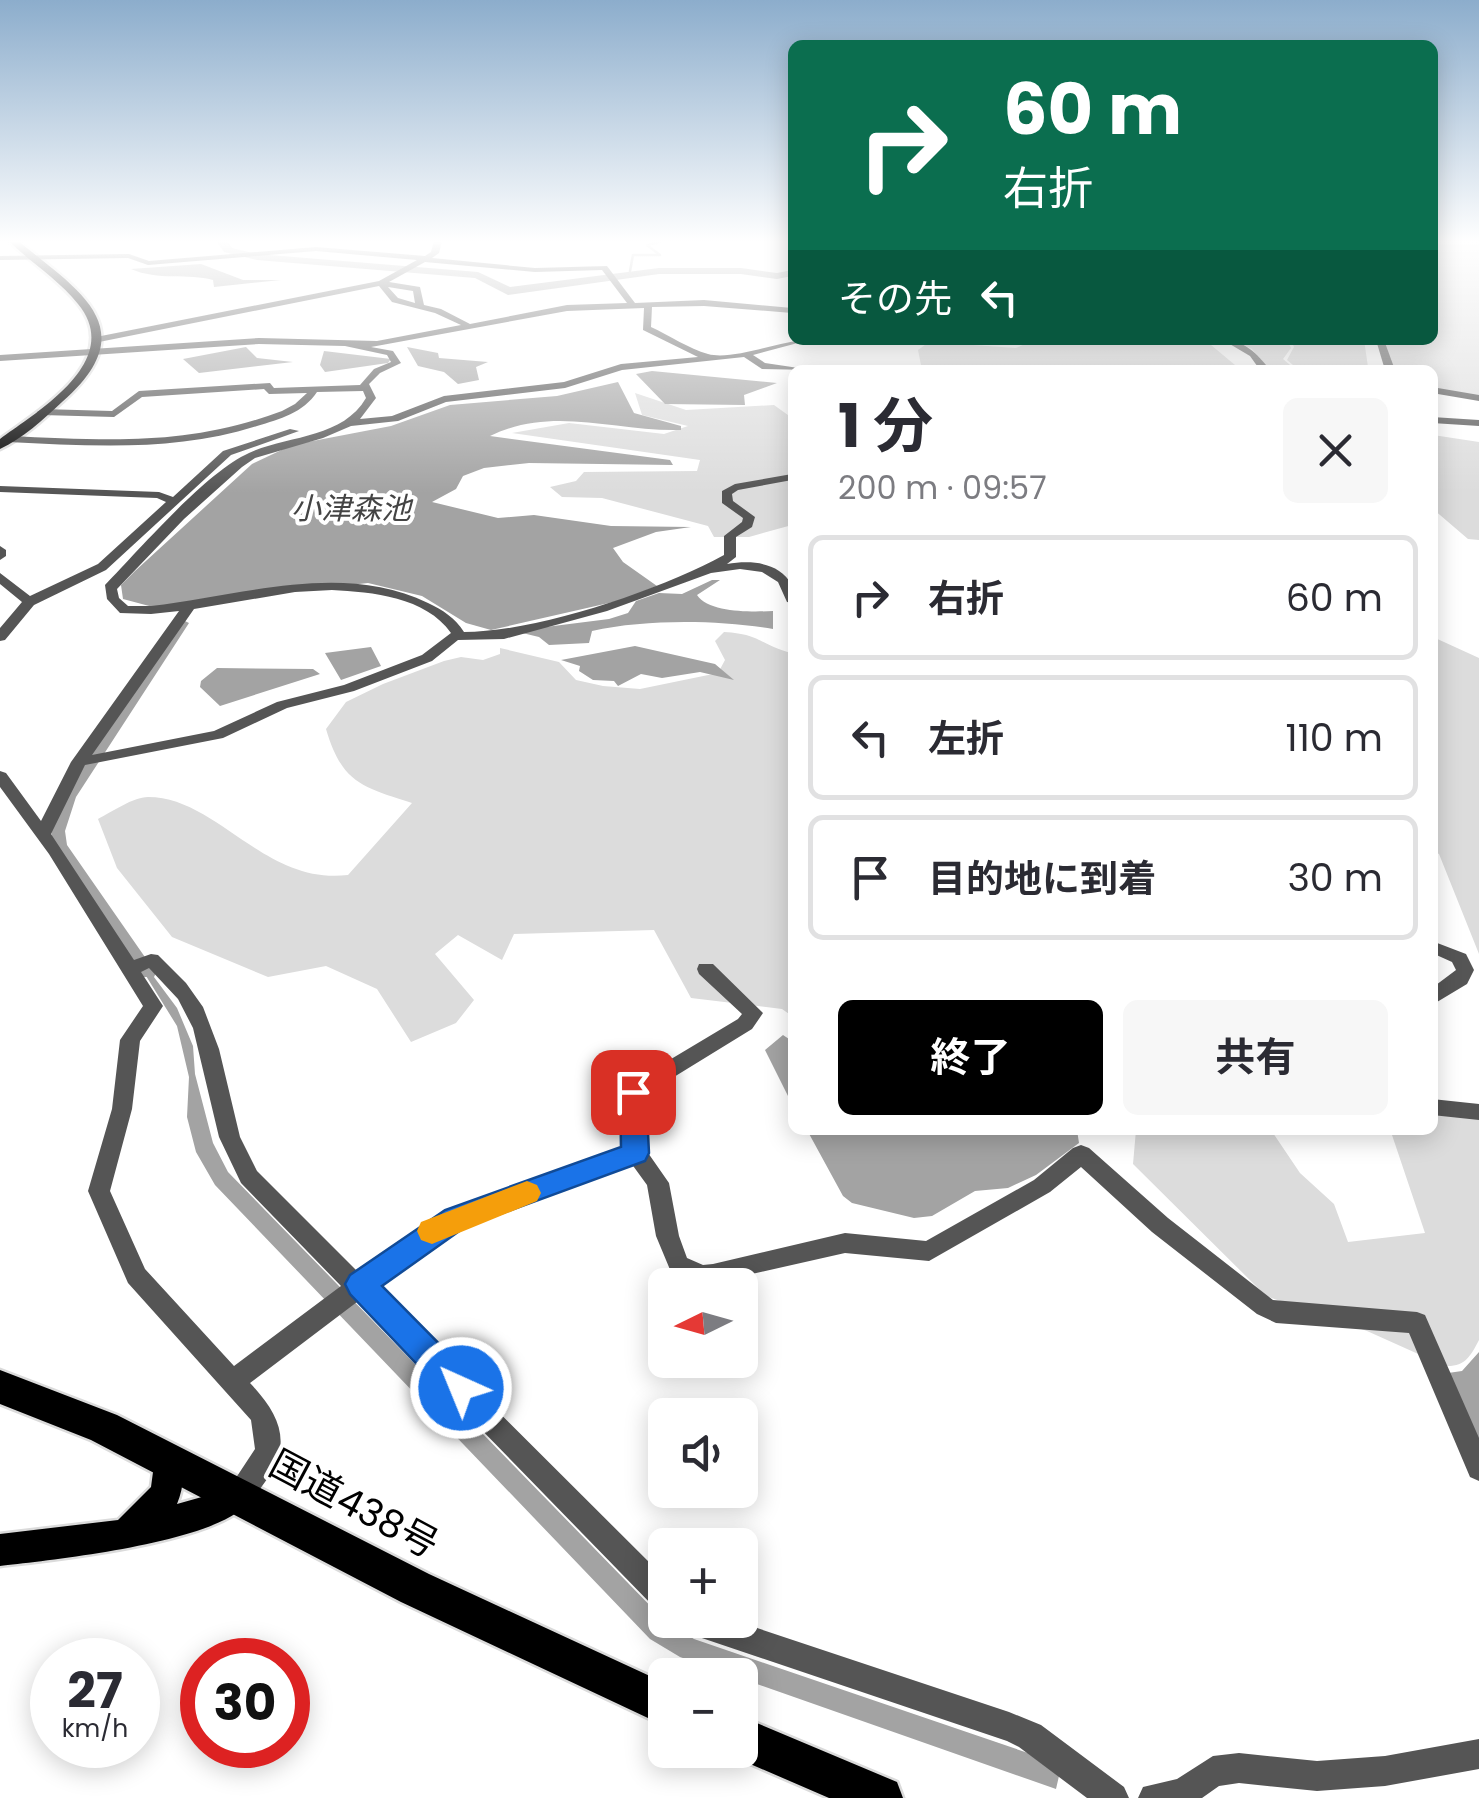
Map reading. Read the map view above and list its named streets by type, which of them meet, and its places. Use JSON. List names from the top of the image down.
{
  "streets": {
    "highway": ["国道438号"]
  },
  "water": ["小津森池"],
  "north": "left",
  "page": {
    "turn": ["60 m", "右折"],
    "then": "その先",
    "heading": ["1 分", "200 m · 09:57"],
    "list": [
      {
        "name": "右折",
        "value": "60 m"
      },
      {
        "name": "左折",
        "value": "110 m"
      },
      {
        "name": "目的地に到着",
        "value": "30 m"
      }
    ],
    "buttons": ["終了", "共有"],
    "map_buttons": ["+", "−"],
    "speed": "27 km/h",
    "limit": "30"
  }
}
